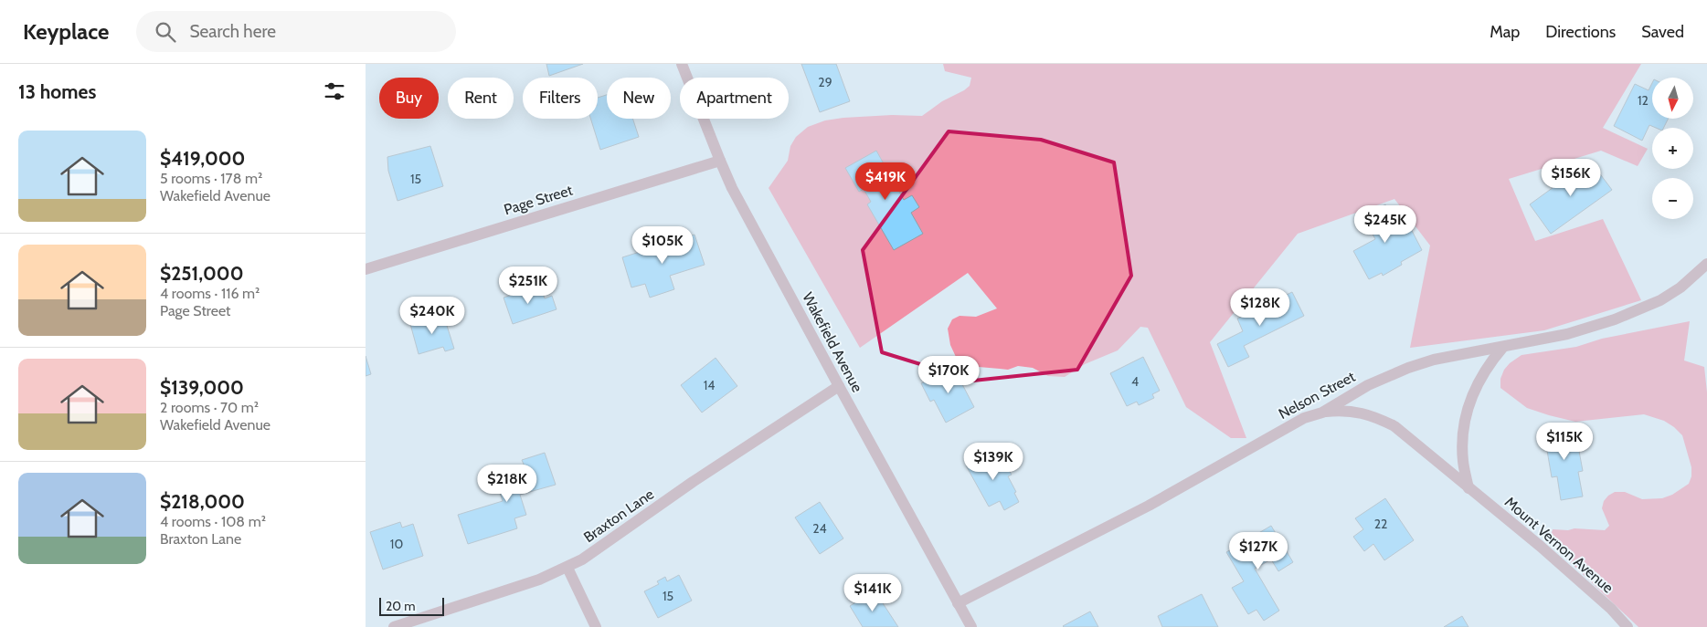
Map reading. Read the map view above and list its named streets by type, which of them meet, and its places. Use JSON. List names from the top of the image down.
{
  "streets": {
    "street": [
      "Page Street",
      "Wakefield Avenue",
      "Nelson Street",
      "Braxton Lane",
      "Mount Vernon Avenue"
    ]
  },
  "crossings": [
    ["Page Street", "Wakefield Avenue"],
    ["Wakefield Avenue", "Nelson Street"],
    ["Wakefield Avenue", "Braxton Lane"],
    ["Nelson Street", "Mount Vernon Avenue"]
  ],
  "house_numbers": [
    "29",
    "12",
    "15",
    "4",
    "14",
    "22",
    "24",
    "10",
    "15"
  ],
  "scale_bar": "20 m",
  "north": "bottom",
  "page": {
    "header": "Keyplace",
    "search": "Search here",
    "nav": ["Map", "Directions", "Saved"],
    "heading": "13 homes",
    "map_buttons": ["+", "−"],
    "chip": [
      "Buy",
      "Rent",
      "Filters",
      "New",
      "Apartment"
    ],
    "list": [
      {
        "name": "$419,000",
        "note": "5 rooms · 178 m² · Wakefield Avenue"
      },
      {
        "name": "$251,000",
        "note": "4 rooms · 116 m² · Page Street"
      },
      {
        "name": "$139,000",
        "note": "2 rooms · 70 m² · Wakefield Avenue"
      },
      {
        "name": "$218,000",
        "note": "4 rooms · 108 m² · Braxton Lane"
      }
    ],
    "price": [
      "$156K",
      "$419K",
      "$245K",
      "$105K",
      "$251K",
      "$128K",
      "$240K",
      "$170K",
      "$115K",
      "$139K",
      "$218K",
      "$127K",
      "$141K"
    ],
    "scale": "20 m"
  }
}
